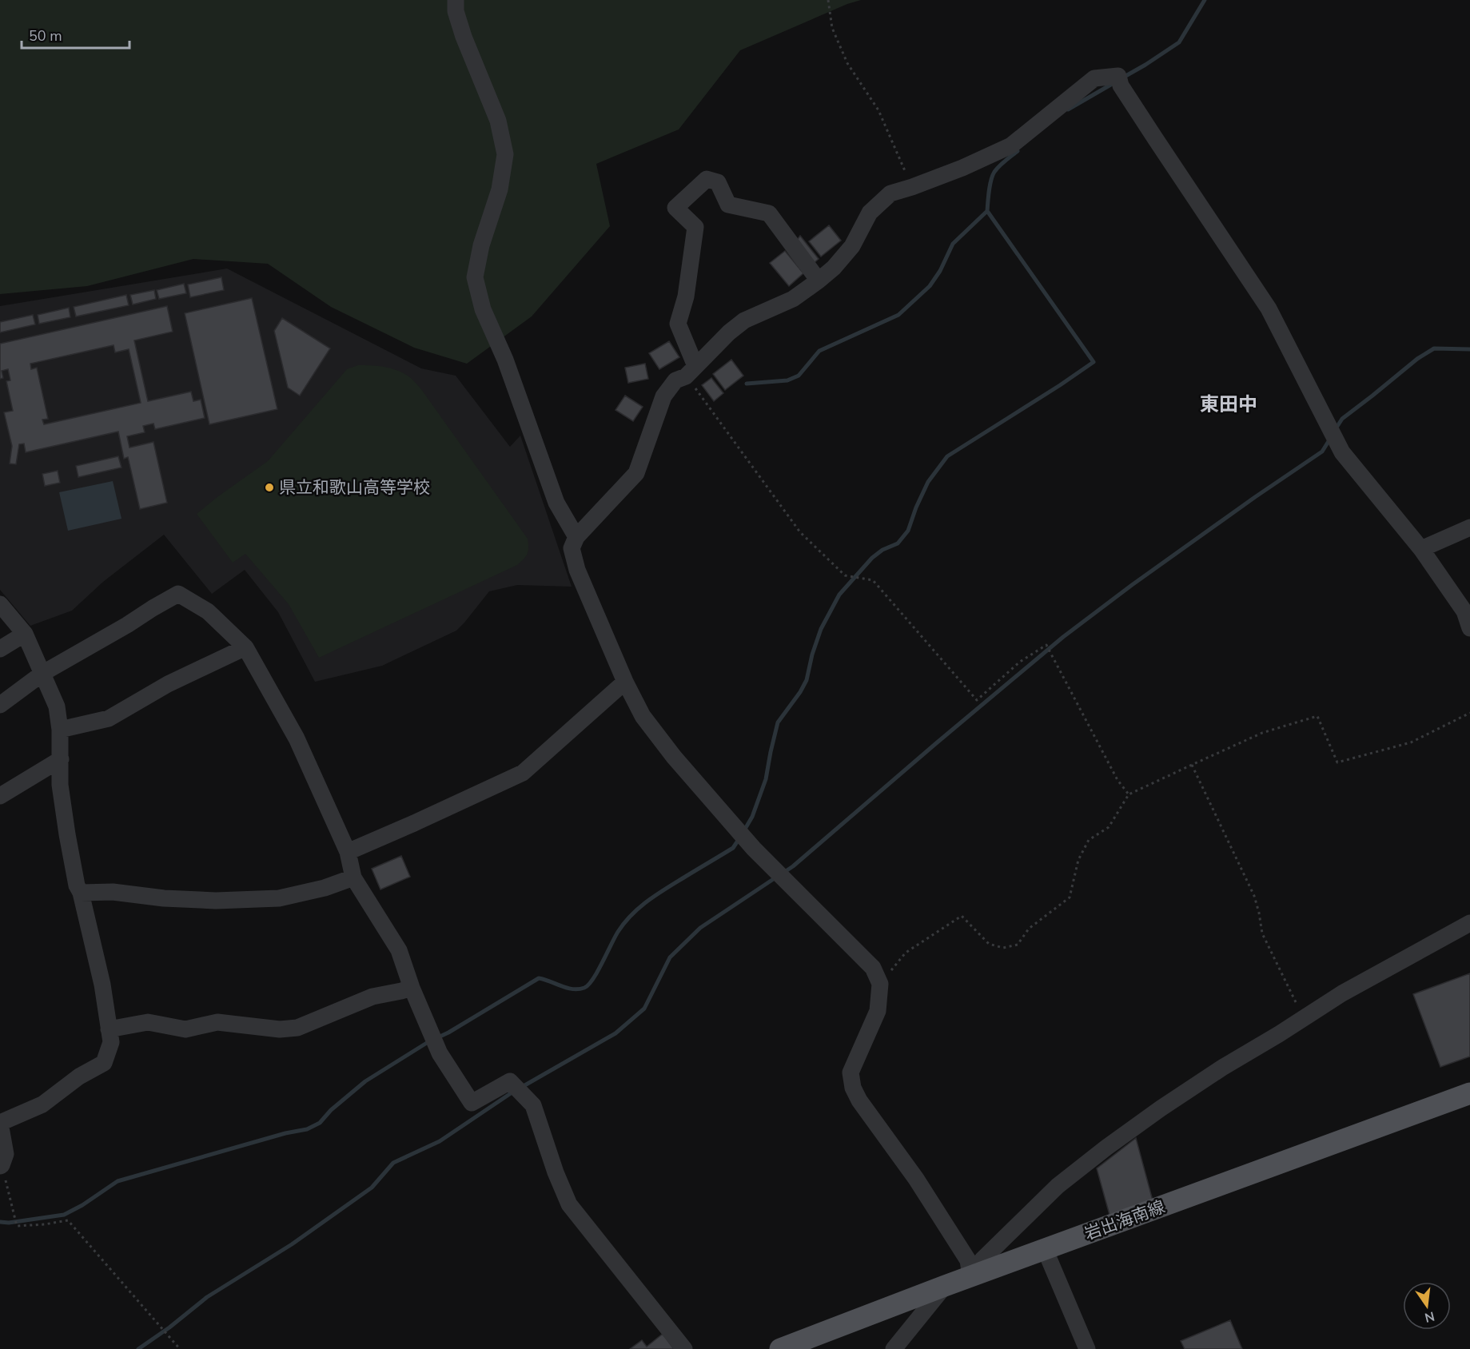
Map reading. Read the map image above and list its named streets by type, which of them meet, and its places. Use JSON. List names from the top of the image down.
{
  "streets": {
    "main road": ["岩出海南線"]
  },
  "districts": ["東田中"],
  "places": ["県立和歌山高等学校"],
  "scale_bar": "50 m",
  "north": "bottom"
}
